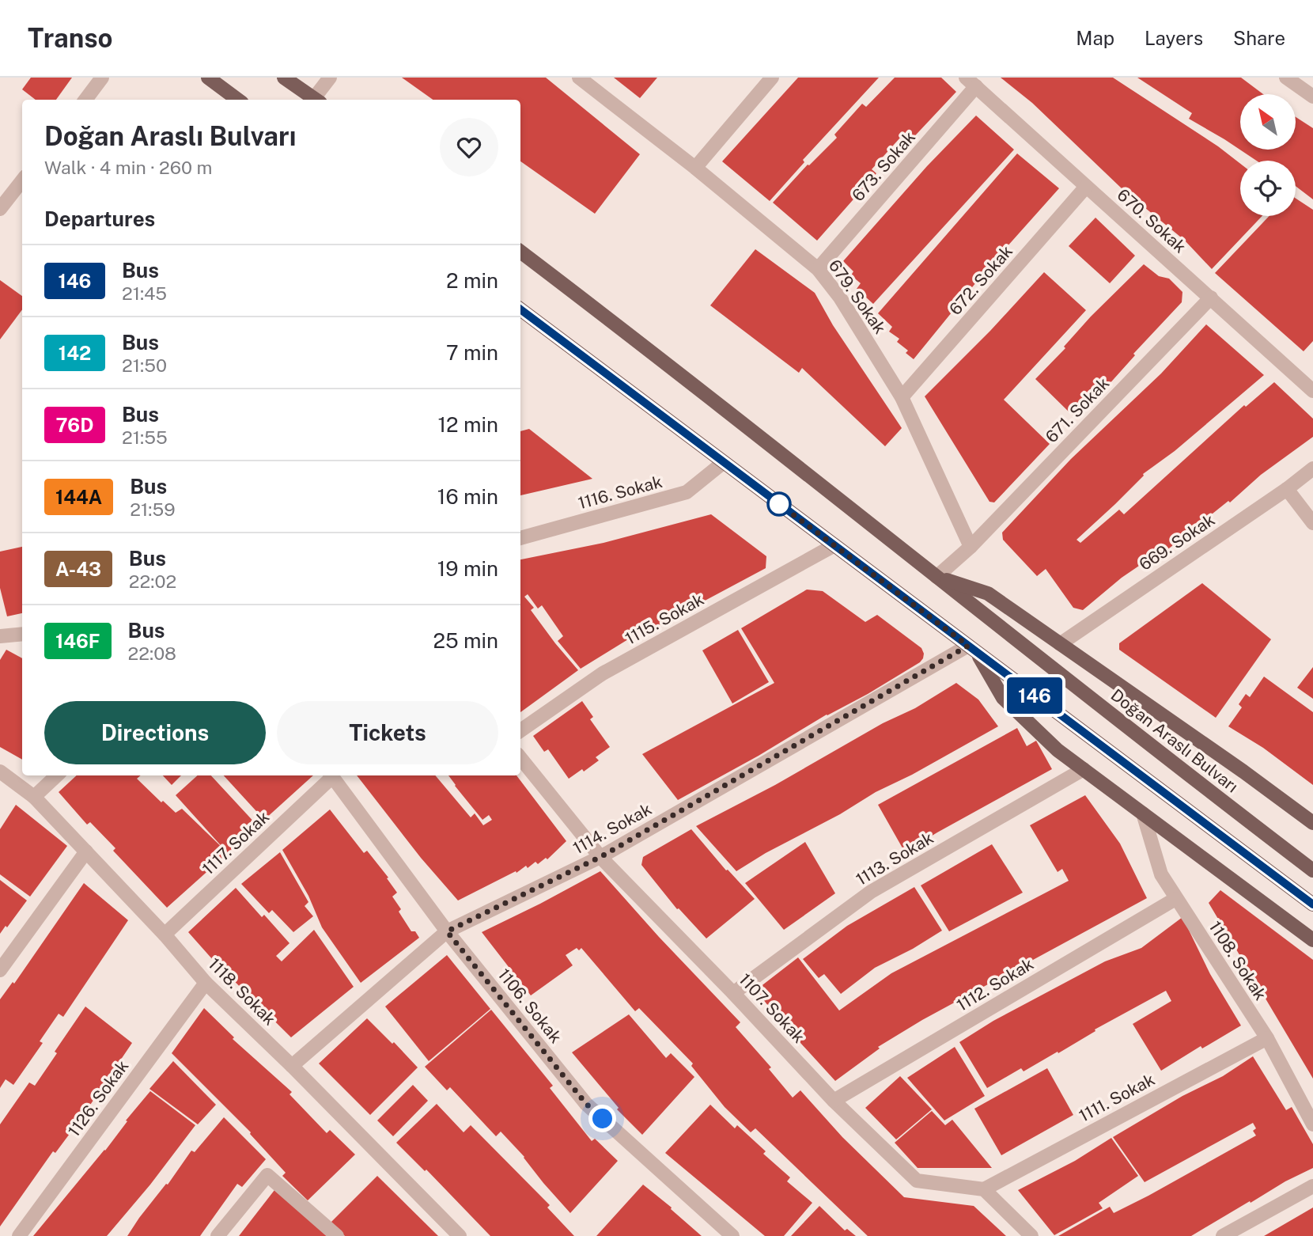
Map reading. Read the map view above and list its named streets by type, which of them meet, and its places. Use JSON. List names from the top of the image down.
{
  "streets": {
    "main road": ["Doğan Araslı Bulvarı"],
    "street": [
      "673. Sokak",
      "670. Sokak",
      "672. Sokak",
      "679. Sokak",
      "671. Sokak",
      "1116. Sokak",
      "669. Sokak",
      "1115. Sokak",
      "1114. Sokak",
      "1117. Sokak",
      "1113. Sokak",
      "1108. Sokak",
      "1112. Sokak",
      "1118. Sokak",
      "1106. Sokak",
      "1107. Sokak",
      "1111. Sokak",
      "1126. Sokak"
    ]
  },
  "crossings": [
    ["673. Sokak", "670. Sokak"],
    ["673. Sokak", "679. Sokak"],
    ["670. Sokak", "672. Sokak"],
    ["670. Sokak", "671. Sokak"],
    ["672. Sokak", "679. Sokak"],
    ["679. Sokak", "671. Sokak"],
    ["1114. Sokak", "1118. Sokak"],
    ["1114. Sokak", "1106. Sokak"],
    ["1114. Sokak", "1107. Sokak"],
    ["1117. Sokak", "1118. Sokak"],
    ["1113. Sokak", "1107. Sokak"],
    ["1108. Sokak", "1112. Sokak"],
    ["1108. Sokak", "1111. Sokak"],
    ["1112. Sokak", "1107. Sokak"],
    ["1118. Sokak", "1126. Sokak"],
    ["1107. Sokak", "1111. Sokak"]
  ],
  "lines": ["bus line 146"],
  "north": "top left",
  "page": {
    "header": "Transo",
    "nav": ["Map", "Layers", "Share"],
    "on_map": "146",
    "heading": [
      ["Doğan Araslı Bulvarı", "Walk · 4 min · 260 m"],
      "Departures"
    ],
    "list": [
      {
        "mark": "146",
        "name": "Bus",
        "note": "21:45",
        "value": "2 min"
      },
      {
        "mark": "142",
        "name": "Bus",
        "note": "21:50",
        "value": "7 min"
      },
      {
        "mark": "76D",
        "name": "Bus",
        "note": "21:55",
        "value": "12 min"
      },
      {
        "mark": "144A",
        "name": "Bus",
        "note": "21:59",
        "value": "16 min"
      },
      {
        "mark": "A-43",
        "name": "Bus",
        "note": "22:02",
        "value": "19 min"
      },
      {
        "mark": "146F",
        "name": "Bus",
        "note": "22:08",
        "value": "25 min"
      }
    ],
    "buttons": ["Directions", "Tickets"]
  }
}
